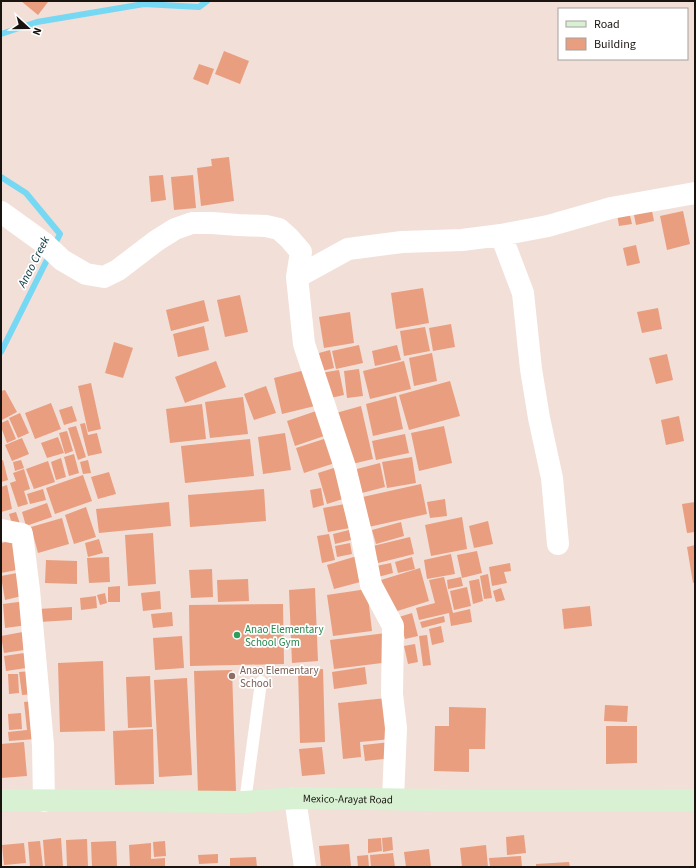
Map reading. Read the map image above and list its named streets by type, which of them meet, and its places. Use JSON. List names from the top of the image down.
{
  "streets": {
    "main road": ["Mexico-Arayat Road"]
  },
  "water": ["Anao Creek"],
  "places": ["Anao Elementary School Gym", "Anao Elementary School"],
  "legend": ["Road", "Building"],
  "north": "right"
}
